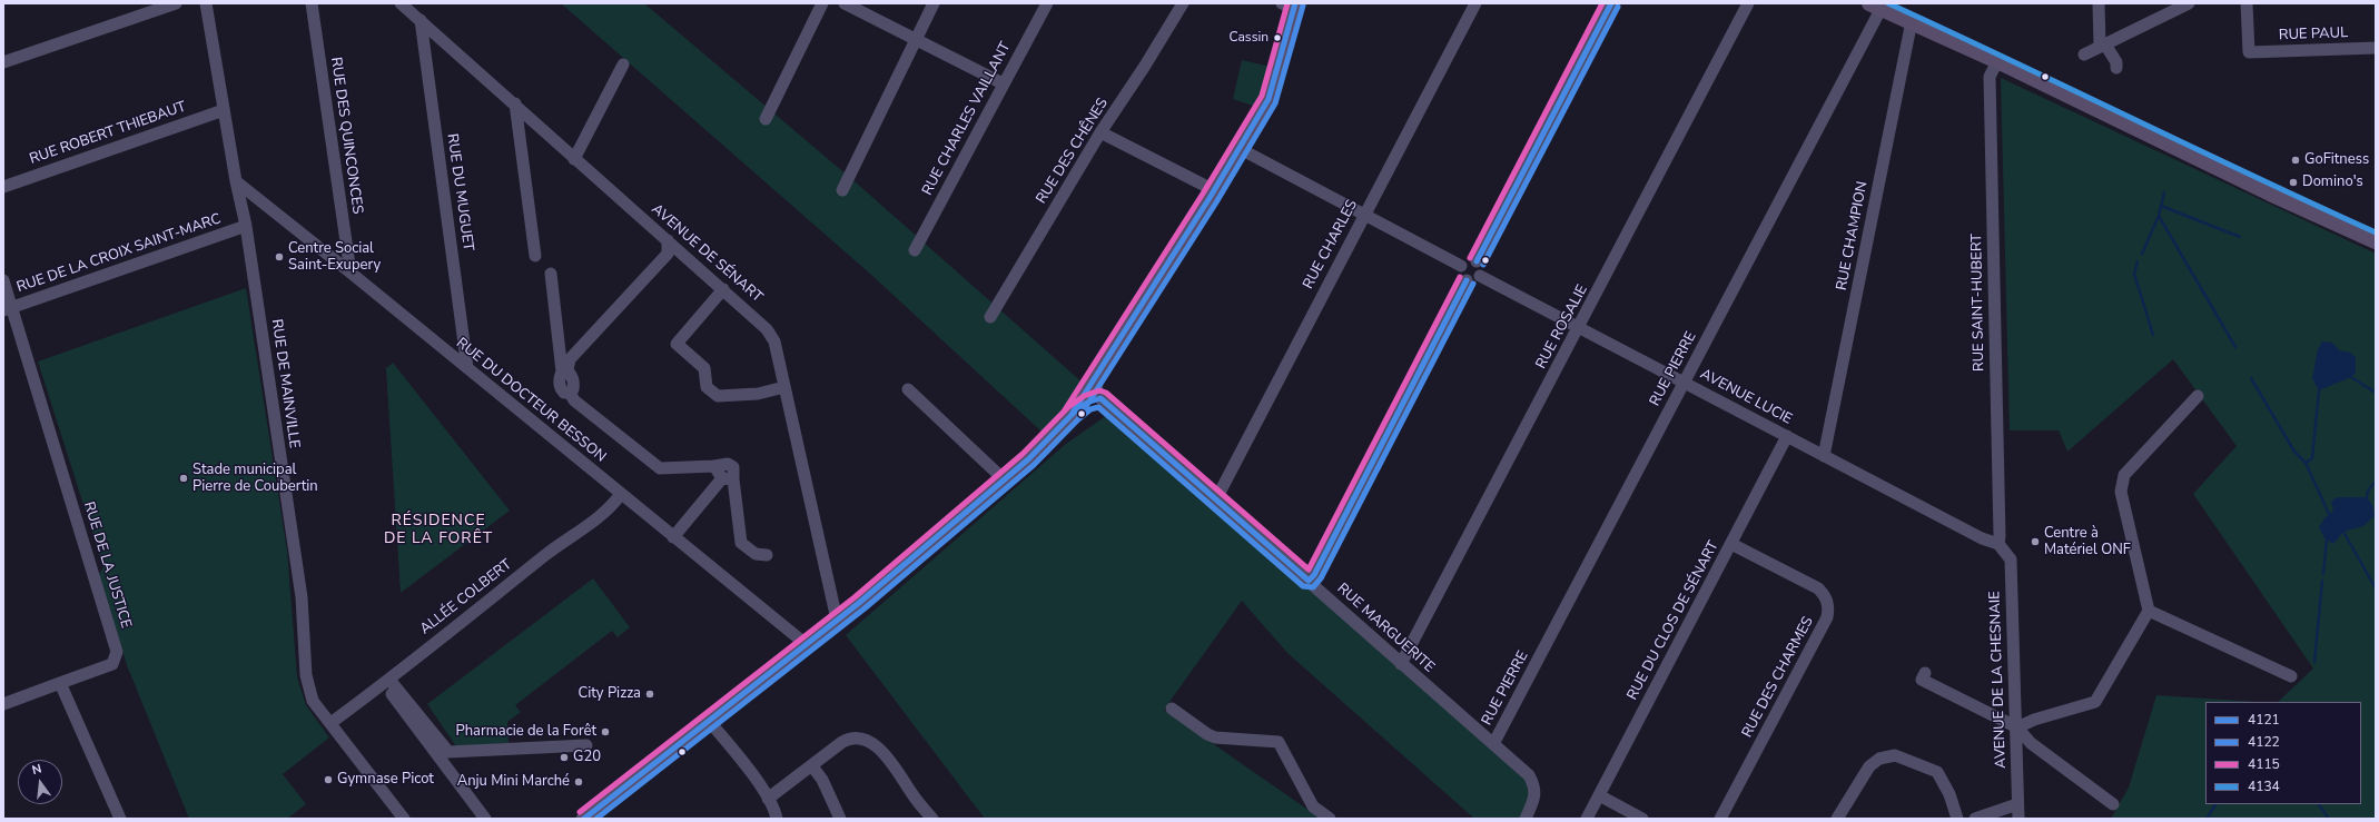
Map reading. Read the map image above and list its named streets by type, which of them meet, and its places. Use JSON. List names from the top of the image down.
{
  "streets": {
    "street": [
      "RUE PAUL",
      "RUE CHARLES VAILLANT",
      "RUE ROBERT THIEBAUT",
      "RUE DES QUINCONCES",
      "RUE DES CHÊNES",
      "RUE DU MUGUET",
      "RUE CHAMPION",
      "RUE CHARLES",
      "RUE DE LA CROIX SAINT-MARC",
      "AVENUE DE SÉNART",
      "RUE SAINT-HUBERT",
      "RUE ROSALIE",
      "RUE PIERRE",
      "RUE DE MAINVILLE",
      "AVENUE LUCIE",
      "RUE DU DOCTEUR BESSON",
      "RUE DE LA JUSTICE",
      "ALLÉE COLBERT",
      "RUE DU CLOS DE SÉNART",
      "RUE MARGUERITE",
      "RUE DES CHARMES",
      "AVENUE DE LA CHESNAIE"
    ]
  },
  "crossings": [
    ["RUE ROBERT THIEBAUT", "RUE DE MAINVILLE"],
    ["RUE DES QUINCONCES", "RUE DU DOCTEUR BESSON"],
    ["RUE DU MUGUET", "AVENUE DE SÉNART"],
    ["RUE DU MUGUET", "RUE DU DOCTEUR BESSON"],
    ["RUE CHAMPION", "AVENUE LUCIE"],
    ["RUE CHARLES", "RUE MARGUERITE"],
    ["RUE DE LA CROIX SAINT-MARC", "RUE DE MAINVILLE"],
    ["RUE DE LA CROIX SAINT-MARC", "RUE DE LA JUSTICE"],
    ["RUE SAINT-HUBERT", "AVENUE LUCIE"],
    ["RUE SAINT-HUBERT", "AVENUE DE LA CHESNAIE"],
    ["RUE ROSALIE", "AVENUE LUCIE"],
    ["RUE ROSALIE", "RUE MARGUERITE"],
    ["RUE PIERRE", "AVENUE LUCIE"],
    ["RUE PIERRE", "RUE MARGUERITE"],
    ["RUE DE MAINVILLE", "RUE DU DOCTEUR BESSON"],
    ["RUE DE MAINVILLE", "ALLÉE COLBERT"],
    ["AVENUE LUCIE", "RUE DU CLOS DE SÉNART"],
    ["AVENUE LUCIE", "AVENUE DE LA CHESNAIE"],
    ["RUE DU DOCTEUR BESSON", "ALLÉE COLBERT"],
    ["RUE DU CLOS DE SÉNART", "RUE DES CHARMES"]
  ],
  "districts": ["RÉSIDENCE DE LA FORÊT"],
  "places": [
    "Cassin",
    "GoFitness",
    "Domino's",
    "Centre Social Saint-Exupery",
    "Stade municipal Pierre de Coubertin",
    "Centre à Matériel ONF",
    "City Pizza",
    "Pharmacie de la Forêt",
    "G20",
    "Gymnase Picot",
    "Anju Mini Marché"
  ],
  "lines": [
    "transit line 4121",
    "transit line 4115",
    "transit line 4134",
    "transit line 4122"
  ],
  "legend": [
    "4121",
    "4122",
    "4115",
    "4134"
  ],
  "north": "top"
}
